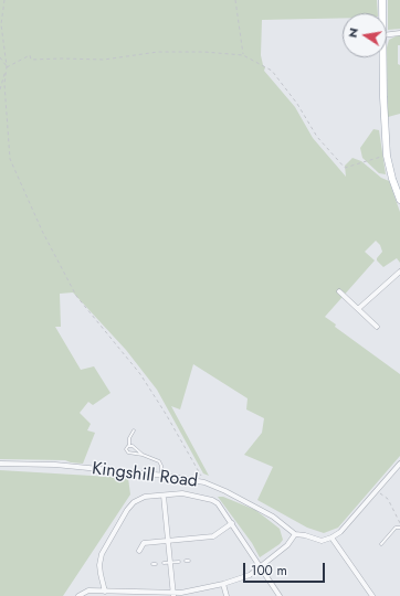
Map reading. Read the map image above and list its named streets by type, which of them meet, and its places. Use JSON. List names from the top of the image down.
{
  "streets": {
    "street": ["Kingshill Road"]
  },
  "scale_bar": "100 m",
  "north": "left"
}
